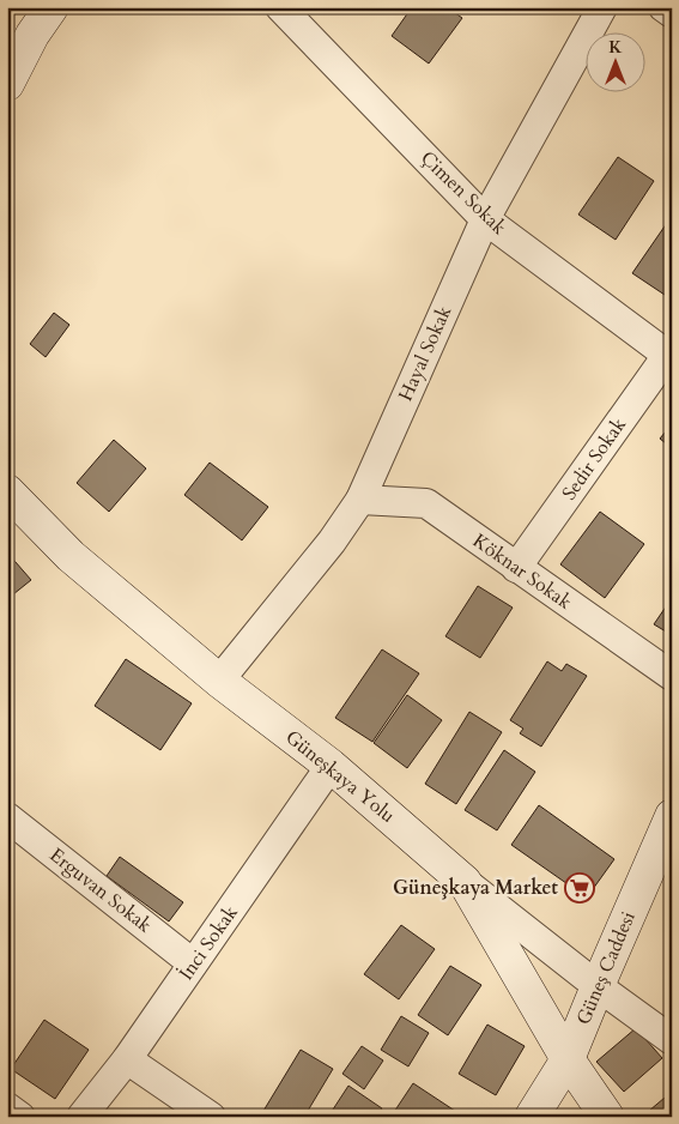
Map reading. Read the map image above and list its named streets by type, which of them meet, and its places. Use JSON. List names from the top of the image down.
{
  "streets": {
    "street": [
      "Çimen Sokak",
      "Hayal Sokak",
      "Sedir Sokak",
      "Köknar Sokak",
      "Güneşkaya Yolu",
      "Erguvan Sokak",
      "İnci Sokak",
      "Güneş Caddesi"
    ]
  },
  "crossings": [
    ["Çimen Sokak", "Hayal Sokak"],
    ["Çimen Sokak", "Sedir Sokak"],
    ["Hayal Sokak", "Köknar Sokak"],
    ["Hayal Sokak", "Güneşkaya Yolu"],
    ["Sedir Sokak", "Köknar Sokak"],
    ["Güneşkaya Yolu", "İnci Sokak"],
    ["Güneşkaya Yolu", "Güneş Caddesi"],
    ["Erguvan Sokak", "İnci Sokak"]
  ],
  "places": {
    "supermarket": ["Güneşkaya Market"]
  },
  "north": "top"
}
